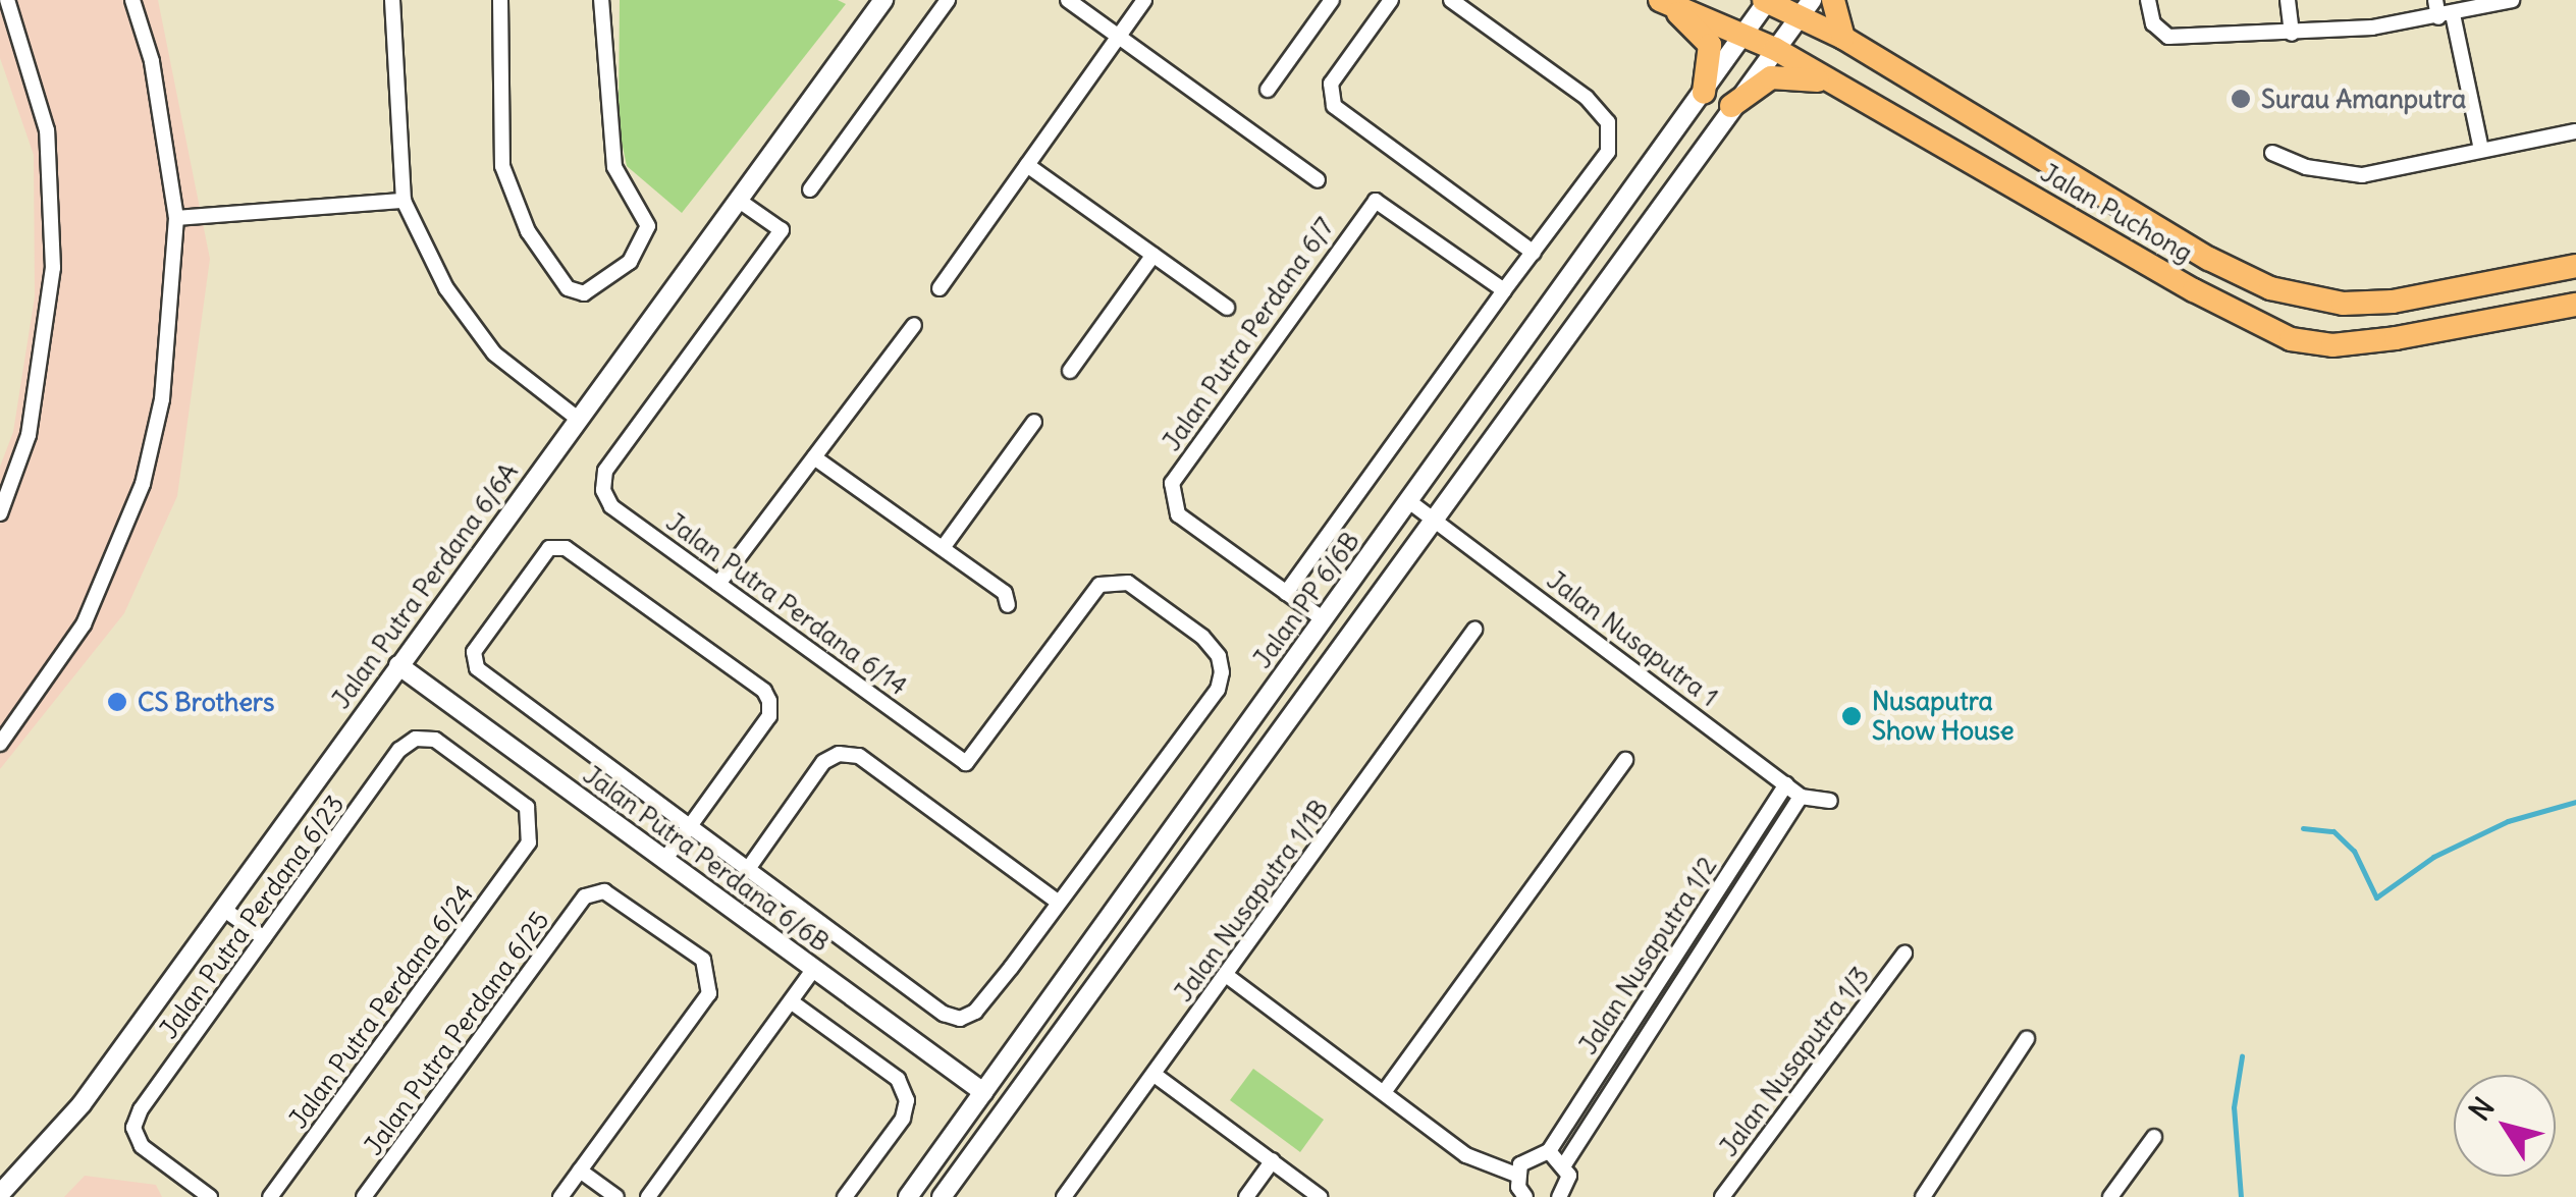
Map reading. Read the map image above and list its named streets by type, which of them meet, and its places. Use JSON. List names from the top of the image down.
{
  "streets": {
    "main road": ["Jalan Puchong"],
    "street": [
      "Jalan Putra Perdana 6/7",
      "Jalan Putra Perdana 6/6A",
      "Jalan PP 6/6B",
      "Jalan Putra Perdana 6/14",
      "Jalan Nusaputra 1",
      "Jalan Putra Perdana 6/6B",
      "Jalan Nusaputra 1/1B",
      "Jalan Putra Perdana 6/23",
      "Jalan Nusaputra 1/2",
      "Jalan Putra Perdana 6/24",
      "Jalan Putra Perdana 6/25",
      "Jalan Nusaputra 1/3"
    ]
  },
  "crossings": [
    ["Jalan Puchong", "Jalan PP 6/6B"],
    ["Jalan Putra Perdana 6/6A", "Jalan Putra Perdana 6/14"],
    ["Jalan Putra Perdana 6/6A", "Jalan Putra Perdana 6/6B"],
    ["Jalan PP 6/6B", "Jalan Nusaputra 1"],
    ["Jalan PP 6/6B", "Jalan Putra Perdana 6/6B"],
    ["Jalan Nusaputra 1", "Jalan Nusaputra 1/2"],
    ["Jalan Putra Perdana 6/23", "Jalan Putra Perdana 6/24"]
  ],
  "places": ["Surau Amanputra", "CS Brothers", "Nusaputra Show House"],
  "north": "top left"
}
